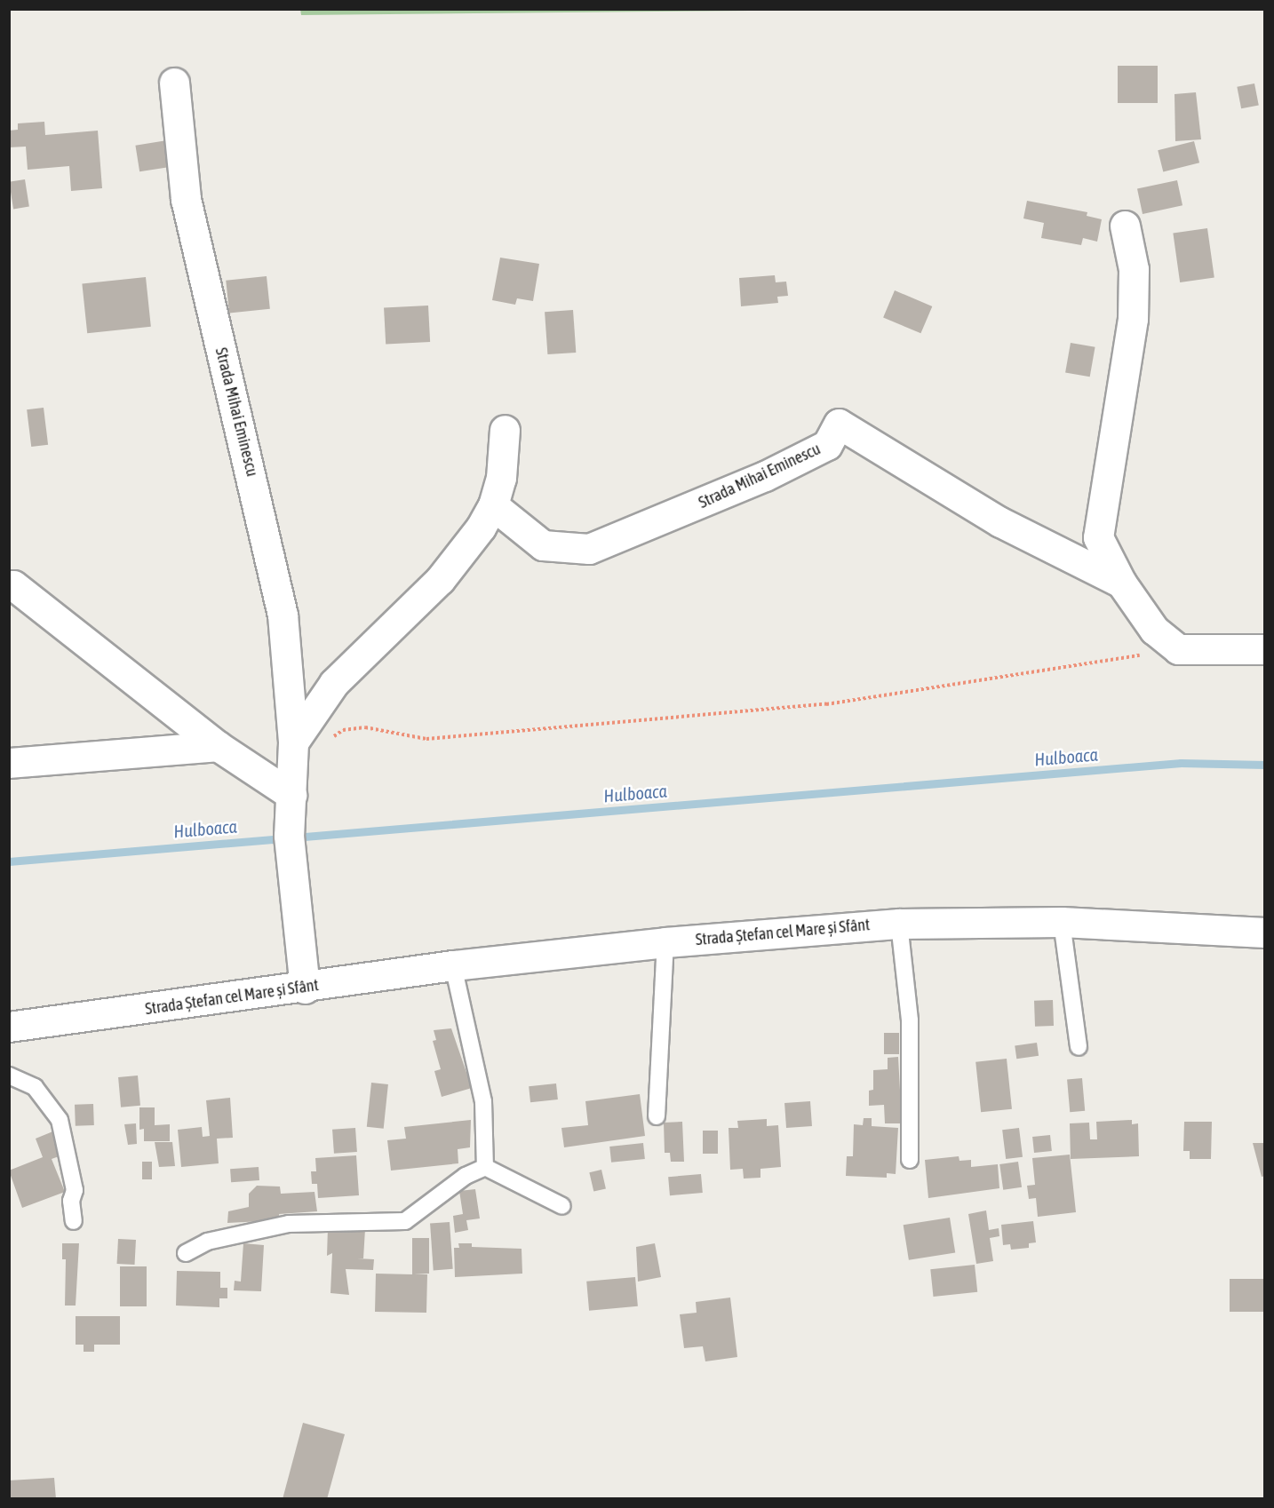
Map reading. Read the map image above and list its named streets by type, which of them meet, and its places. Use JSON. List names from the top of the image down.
{
  "streets": {
    "street": ["Strada Mihai Eminescu", "Strada Ștefan cel Mare și Sfânt"]
  },
  "crossings": [
    ["Strada Mihai Eminescu", "Strada Ștefan cel Mare și Sfânt"]
  ],
  "water": ["Hulboaca"]
}
